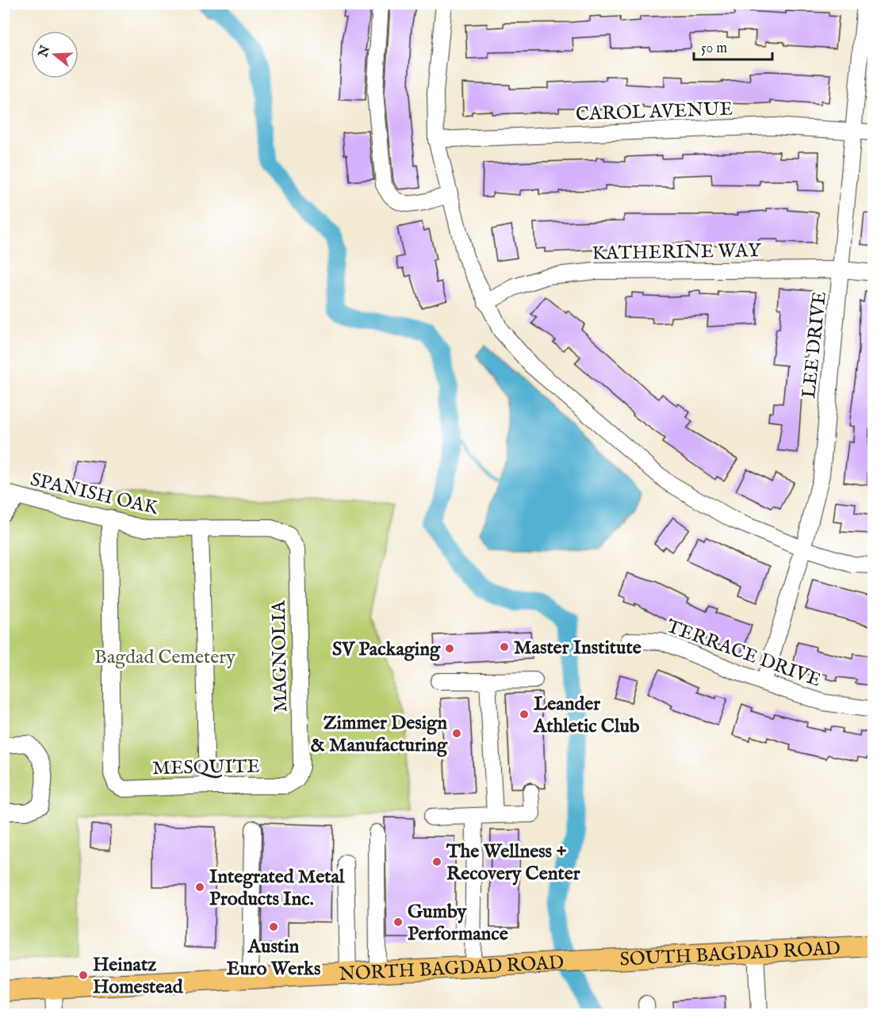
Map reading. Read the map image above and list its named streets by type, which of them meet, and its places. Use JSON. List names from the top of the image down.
{
  "streets": {
    "main road": ["SOUTH BAGDAD ROAD", "NORTH BAGDAD ROAD"],
    "street": [
      "CAROL AVENUE",
      "KATHERINE WAY",
      "LEE DRIVE",
      "SPANISH OAK",
      "TERRACE DRIVE",
      "MAGNOLIA",
      "MESQUITE"
    ]
  },
  "crossings": [
    ["CAROL AVENUE", "LEE DRIVE"],
    ["KATHERINE WAY", "LEE DRIVE"],
    ["LEE DRIVE", "TERRACE DRIVE"],
    ["SPANISH OAK", "MAGNOLIA"],
    ["SPANISH OAK", "MESQUITE"],
    ["MAGNOLIA", "MESQUITE"],
    ["SOUTH BAGDAD ROAD", "NORTH BAGDAD ROAD"]
  ],
  "parks": ["Bagdad Cemetery"],
  "places": [
    "Master Institute",
    "SV Packaging",
    "Leander Athletic Club",
    "Zimmer Design & Manufacturing",
    "The Wellness + Recovery Center",
    "Integrated Metal Products Inc.",
    "Gumby Performance",
    "Austin Euro Werks",
    "Heinatz Homestead"
  ],
  "scale_bar": "50 m",
  "north": "left"
}
